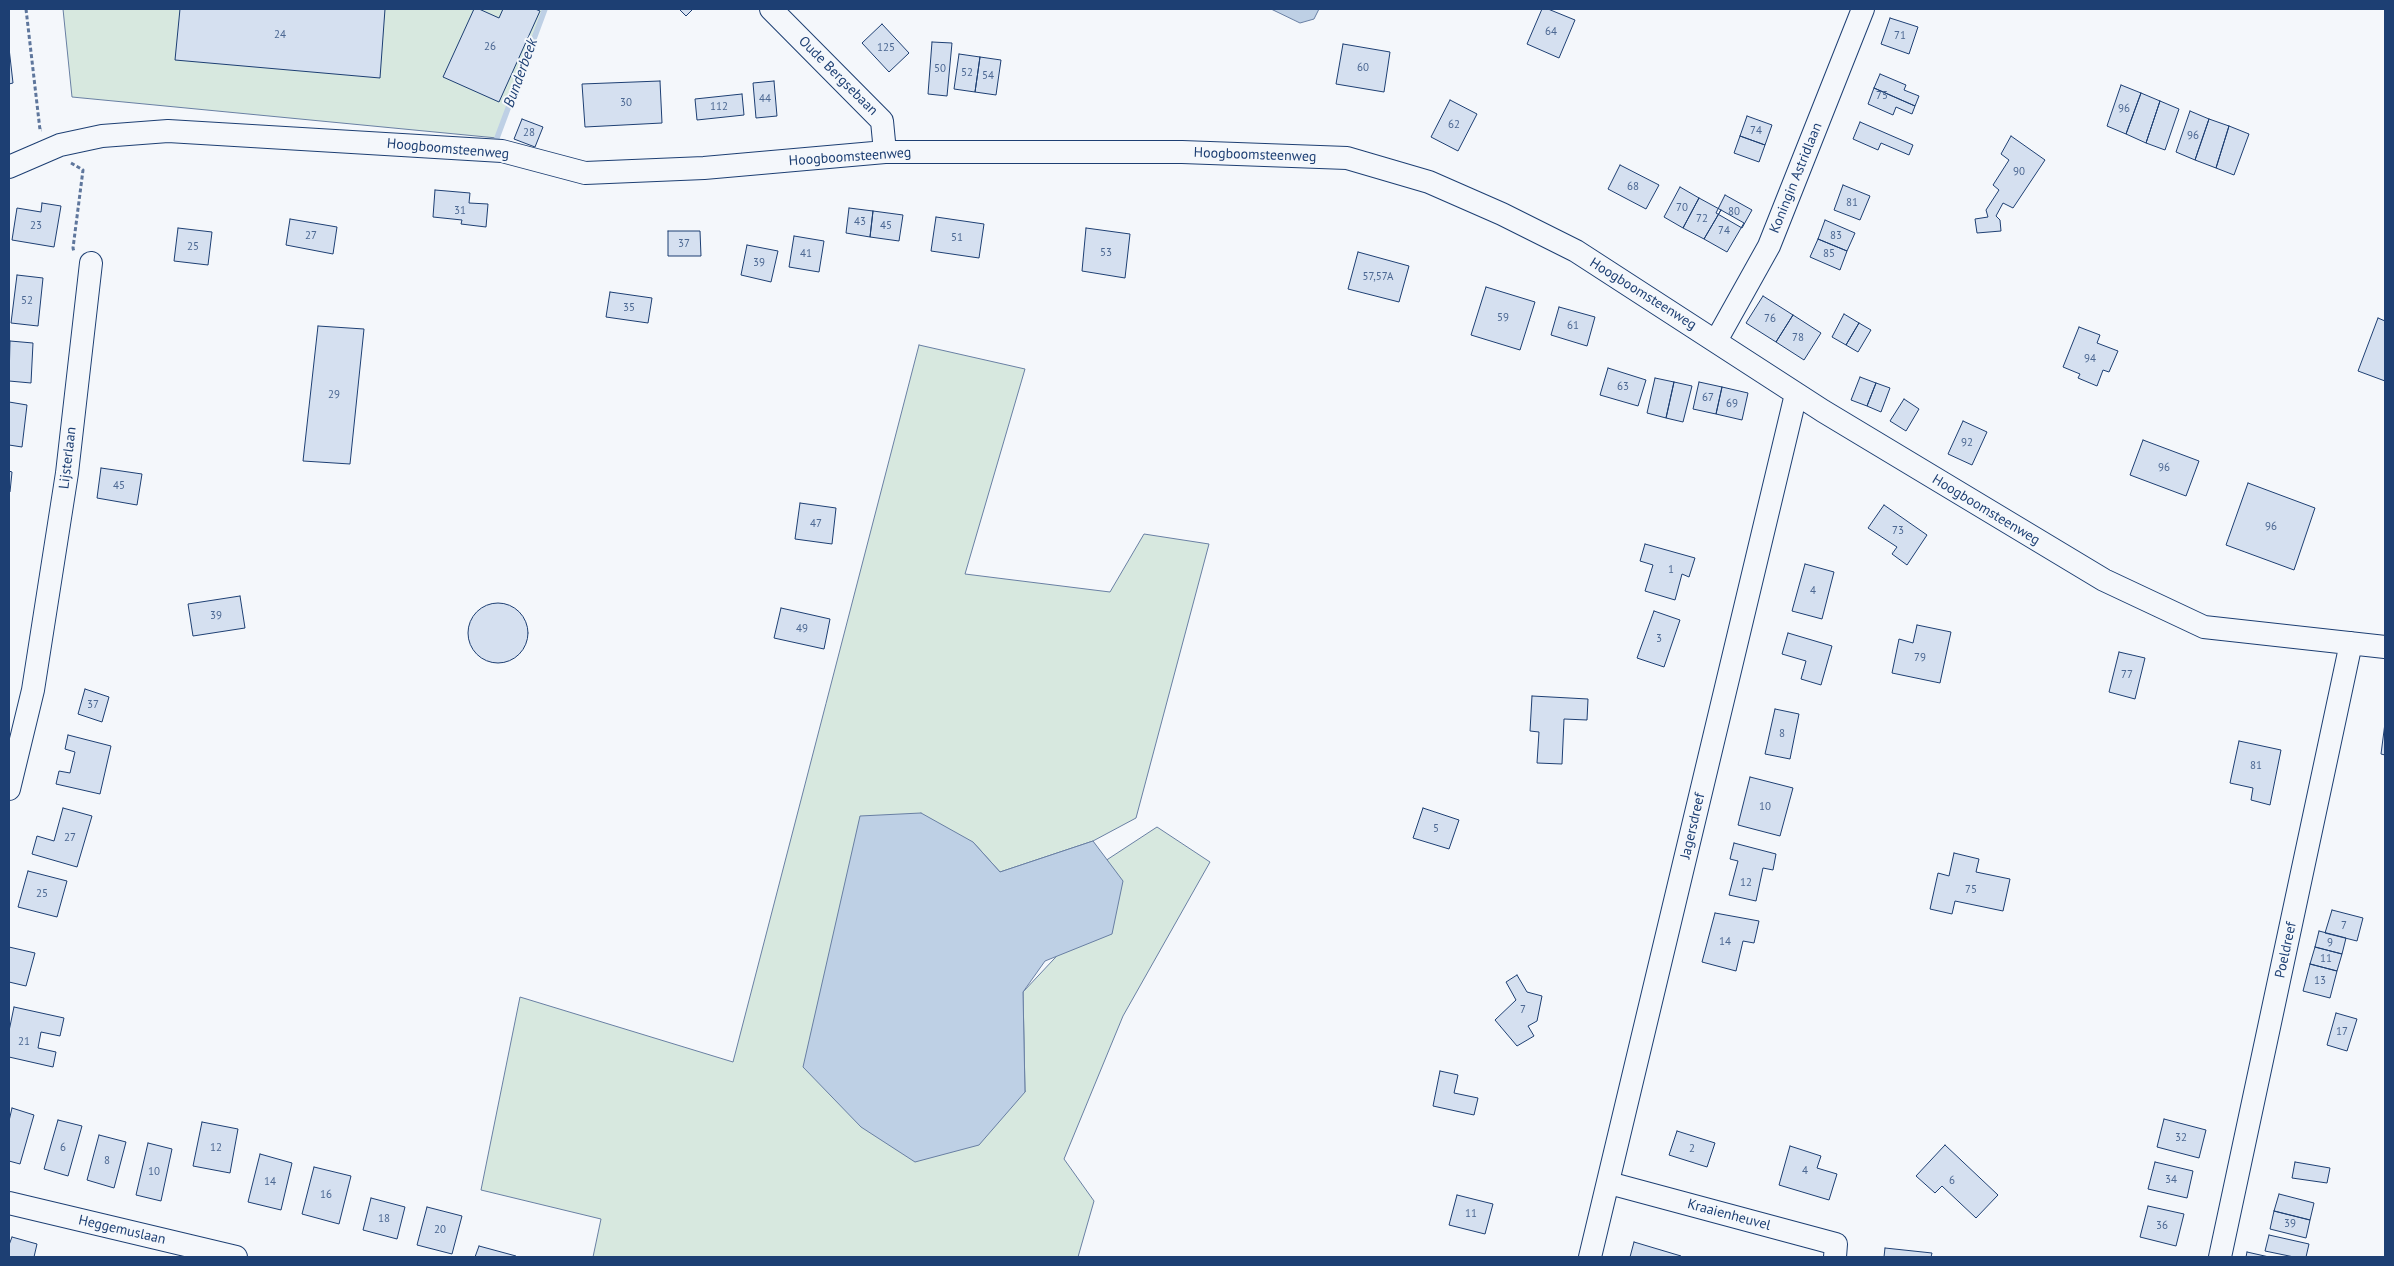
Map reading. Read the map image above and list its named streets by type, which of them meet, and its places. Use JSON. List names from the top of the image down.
{
  "streets": {
    "street": [
      "Oude Bergsebaan",
      "Hoogboomsteenweg",
      "Koningin Astridlaan",
      "Lijsterlaan",
      "Jagersdreef",
      "Poeldreef",
      "Kraaienheuvel",
      "Heggemuslaan"
    ]
  },
  "crossings": [
    ["Oude Bergsebaan", "Hoogboomsteenweg"],
    ["Hoogboomsteenweg", "Koningin Astridlaan"],
    ["Hoogboomsteenweg", "Jagersdreef"],
    ["Hoogboomsteenweg", "Poeldreef"],
    ["Jagersdreef", "Kraaienheuvel"]
  ],
  "water": ["Bunderbeek"],
  "house_numbers": [
    "64",
    "24",
    "71",
    "26",
    "125",
    "60",
    "50",
    "52",
    "54",
    "75",
    "44",
    "30",
    "112",
    "96",
    "62",
    "74",
    "28",
    "96",
    "90",
    "68",
    "81",
    "70",
    "31",
    "80",
    "72",
    "43",
    "23",
    "45",
    "74",
    "27",
    "83",
    "51",
    "37",
    "25",
    "53",
    "41",
    "85",
    "39",
    "57,57A",
    "52",
    "35",
    "59",
    "76",
    "61",
    "78",
    "94",
    "63",
    "29",
    "67",
    "69",
    "92",
    "96",
    "45",
    "47",
    "96",
    "73",
    "1",
    "4",
    "39",
    "49",
    "3",
    "79",
    "77",
    "37",
    "8",
    "81",
    "10",
    "5",
    "27",
    "12",
    "75",
    "25",
    "7",
    "14",
    "9",
    "11",
    "13",
    "7",
    "17",
    "21",
    "32",
    "6",
    "12",
    "2",
    "8",
    "4",
    "10",
    "34",
    "6",
    "14",
    "16",
    "11",
    "18",
    "39",
    "36",
    "20"
  ]
}
